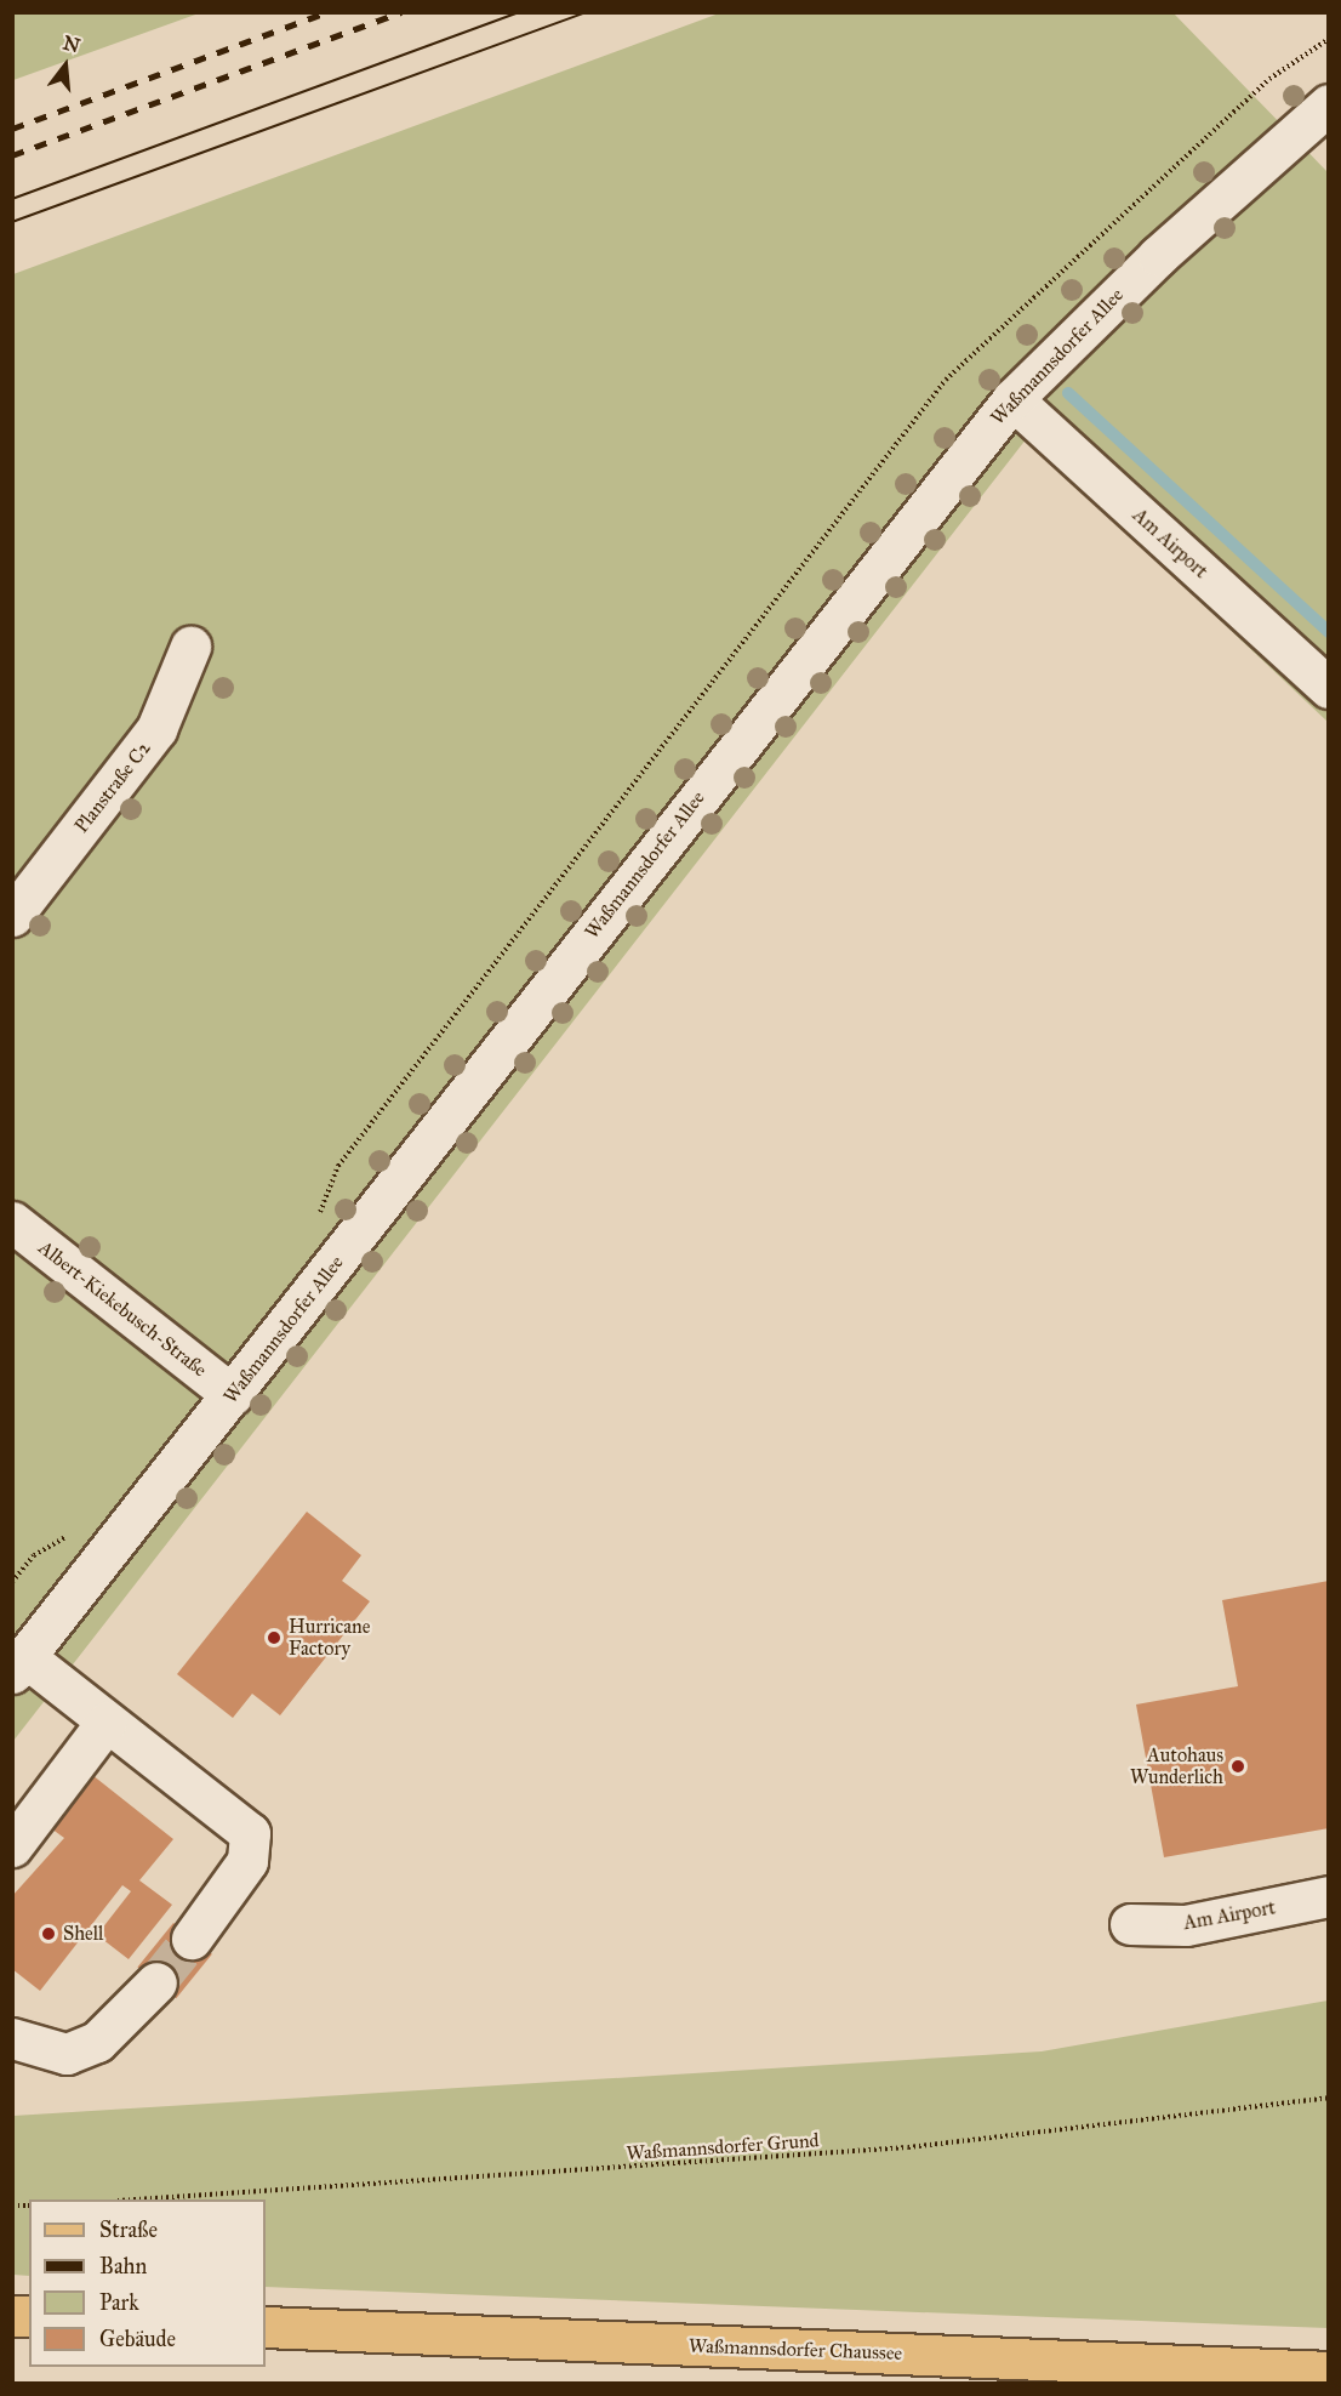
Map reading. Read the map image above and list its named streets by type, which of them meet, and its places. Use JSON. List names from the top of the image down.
{
  "streets": {
    "main road": ["Waßmannsdorfer Chaussee"],
    "street": [
      "Waßmannsdorfer Allee",
      "Am Airport",
      "Planstraße C2",
      "Albert-Kiekebusch-Straße"
    ],
    "path": ["Waßmannsdorfer Grund"]
  },
  "crossings": [
    ["Waßmannsdorfer Allee", "Am Airport"],
    ["Waßmannsdorfer Allee", "Albert-Kiekebusch-Straße"]
  ],
  "places": ["Hurricane Factory", "Autohaus Wunderlich", "Shell"],
  "legend": [
    "Straße",
    "Bahn",
    "Park",
    "Gebäude"
  ],
  "north": "top"
}
